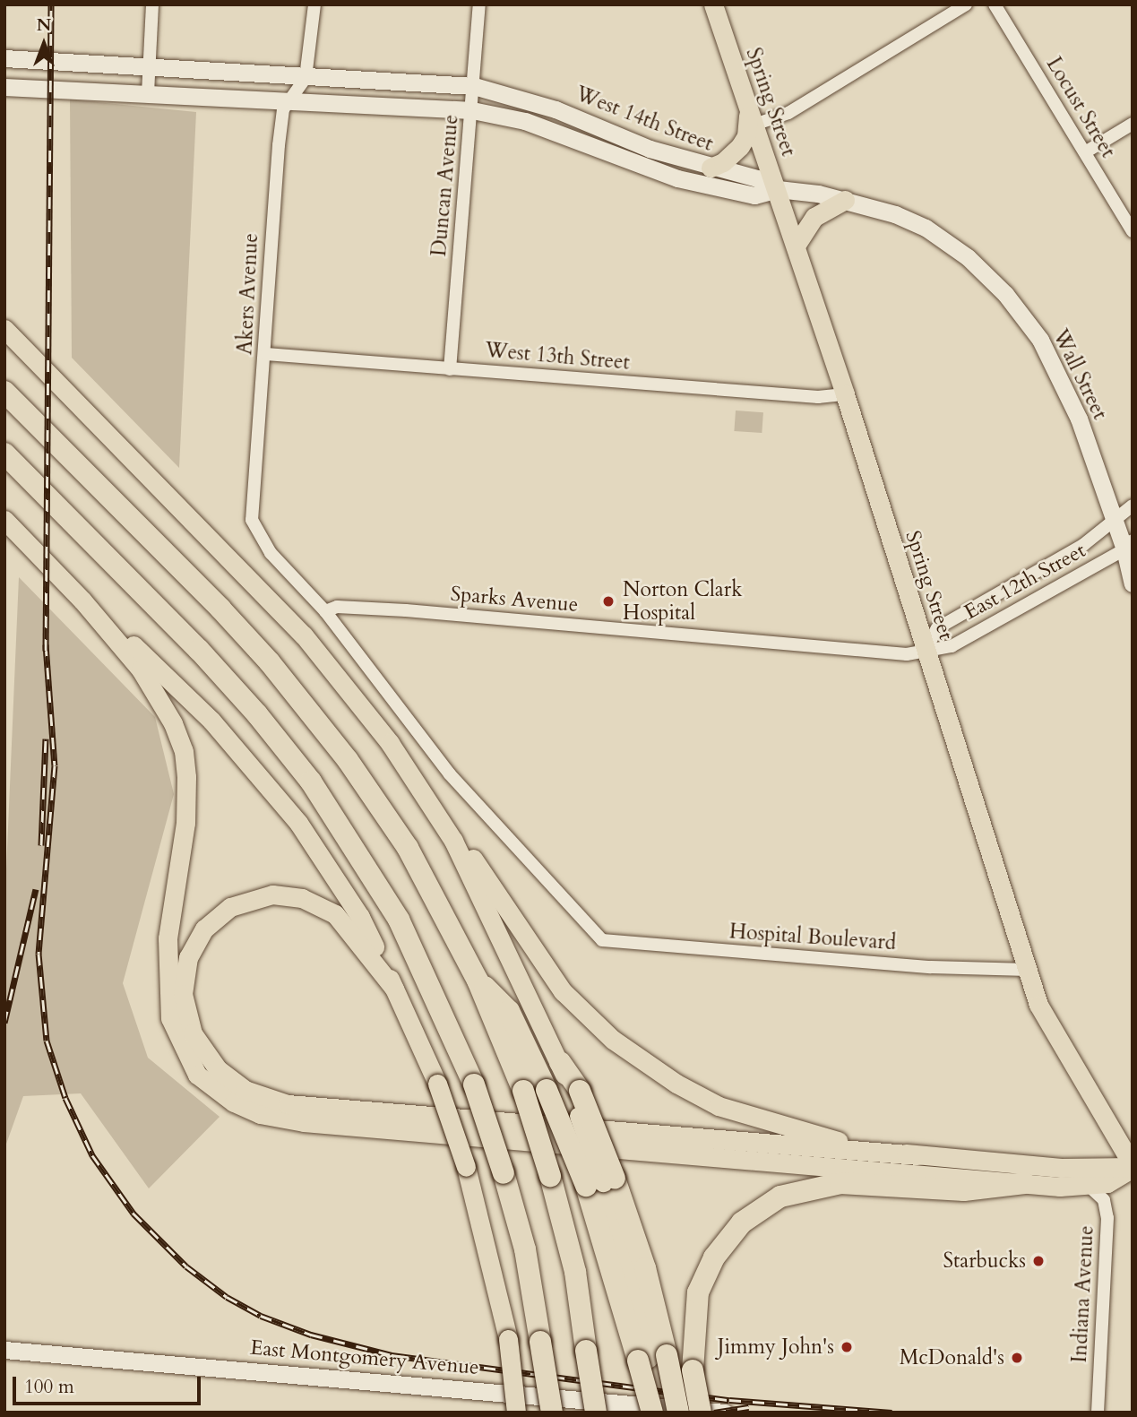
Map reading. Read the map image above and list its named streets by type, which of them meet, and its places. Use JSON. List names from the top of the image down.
{
  "streets": {
    "main road": ["Spring Street"],
    "street": [
      "Locust Street",
      "West 14th Street",
      "Duncan Avenue",
      "Akers Avenue",
      "West 13th Street",
      "Wall Street",
      "East 12th Street",
      "Sparks Avenue",
      "Hospital Boulevard",
      "Indiana Avenue",
      "East Montgomery Avenue"
    ]
  },
  "crossings": [
    ["Spring Street", "West 14th Street"],
    ["Spring Street", "West 13th Street"],
    ["Spring Street", "Wall Street"],
    ["Spring Street", "East 12th Street"],
    ["Spring Street", "Sparks Avenue"],
    ["Spring Street", "Hospital Boulevard"],
    ["West 14th Street", "Duncan Avenue"],
    ["West 14th Street", "Akers Avenue"],
    ["West 14th Street", "Wall Street"],
    ["Duncan Avenue", "West 13th Street"],
    ["Akers Avenue", "West 13th Street"],
    ["Akers Avenue", "Sparks Avenue"],
    ["Akers Avenue", "Hospital Boulevard"],
    ["Wall Street", "East 12th Street"],
    ["East 12th Street", "Sparks Avenue"],
    ["Sparks Avenue", "Hospital Boulevard"]
  ],
  "places": [
    "Norton Clark Hospital",
    "Starbucks",
    "Jimmy John's",
    "McDonald's"
  ],
  "scale_bar": "100 m",
  "north": "top"
}
